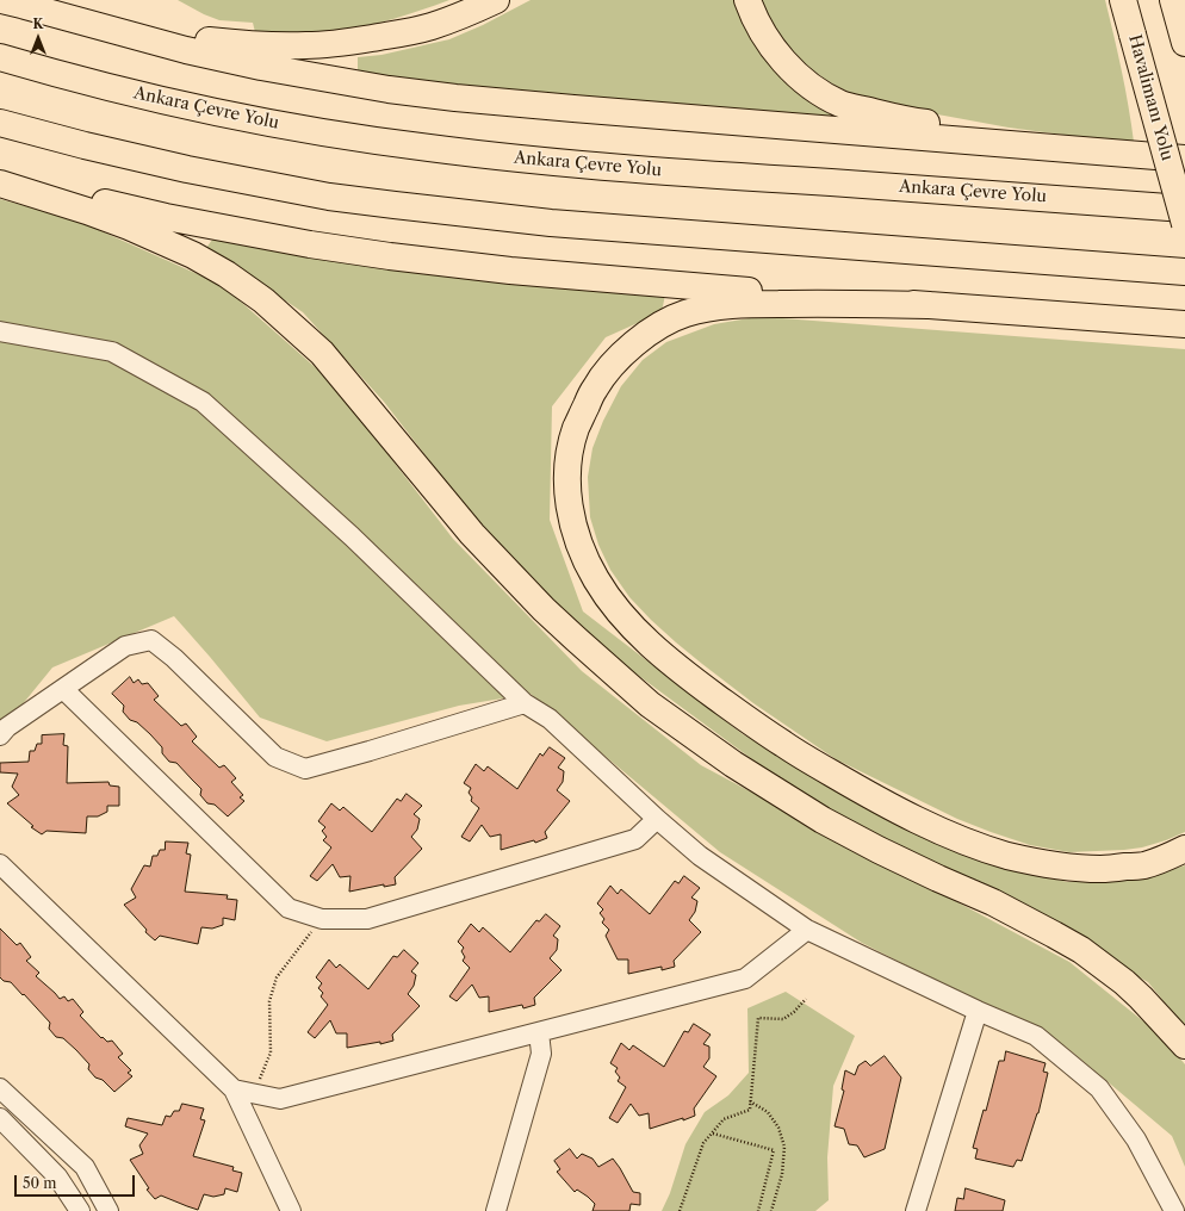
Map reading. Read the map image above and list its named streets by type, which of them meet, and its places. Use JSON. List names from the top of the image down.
{
  "streets": {
    "highway": ["Havalimanı Yolu", "Ankara Çevre Yolu"]
  },
  "scale_bar": "50 m",
  "north": "top"
}
